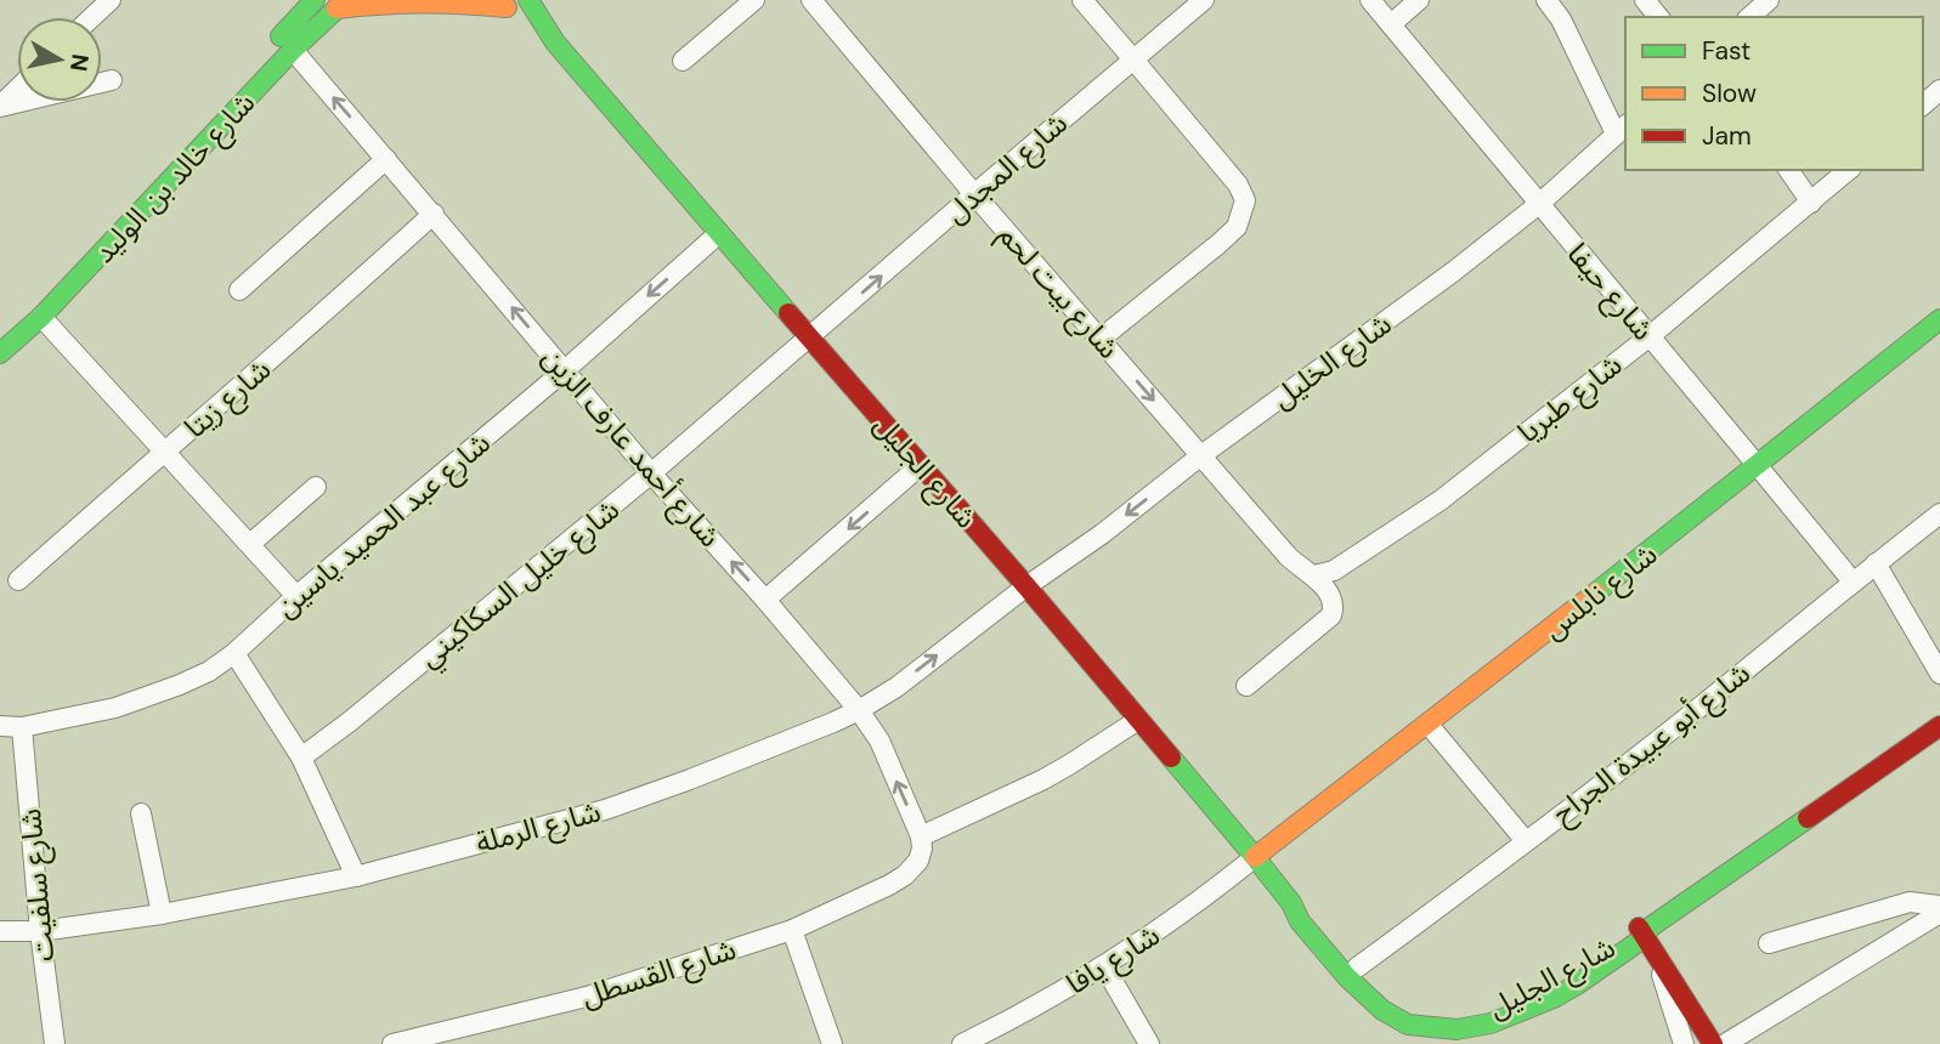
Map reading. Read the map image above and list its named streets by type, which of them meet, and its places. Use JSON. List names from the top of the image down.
{
  "streets": {
    "street": [
      "شارع المجدل",
      "شارع خالد بن الوليد",
      "شارع بيت لحم",
      "شارع حيفا",
      "شارع الخليل",
      "شارع زيتا",
      "شارع طبريا",
      "شارع أحمد عارف الزين",
      "شارع الجليل",
      "شارع عبد الحميد ياسين",
      "شارع خليل السكاكيني",
      "شارع نابلس",
      "شارع أبو عبيدة الجراح",
      "شارع الرملة",
      "شارع سلفيت",
      "شارع يافا",
      "شارع القسطل"
    ]
  },
  "crossings": [
    ["شارع المجدل", "شارع بيت لحم"],
    ["شارع المجدل", "شارع الجليل"],
    ["شارع المجدل", "شارع خليل السكاكيني"],
    ["شارع خالد بن الوليد", "شارع أحمد عارف الزين"],
    ["شارع بيت لحم", "شارع الخليل"],
    ["شارع بيت لحم", "شارع طبريا"],
    ["شارع حيفا", "شارع الخليل"],
    ["شارع حيفا", "شارع طبريا"],
    ["شارع حيفا", "شارع نابلس"],
    ["شارع حيفا", "شارع أبو عبيدة الجراح"],
    ["شارع الخليل", "شارع الجليل"],
    ["شارع الخليل", "شارع الرملة"],
    ["شارع زيتا", "شارع أحمد عارف الزين"],
    ["شارع أحمد عارف الزين", "شارع عبد الحميد ياسين"],
    ["شارع أحمد عارف الزين", "شارع خليل السكاكيني"],
    ["شارع أحمد عارف الزين", "شارع الرملة"],
    ["شارع أحمد عارف الزين", "شارع القسطل"],
    ["شارع الجليل", "شارع عبد الحميد ياسين"],
    ["شارع الجليل", "شارع خليل السكاكيني"],
    ["شارع الجليل", "شارع نابلس"],
    ["شارع الجليل", "شارع أبو عبيدة الجراح"],
    ["شارع الجليل", "شارع الرملة"],
    ["شارع الجليل", "شارع يافا"],
    ["شارع عبد الحميد ياسين", "شارع سلفيت"],
    ["شارع نابلس", "شارع يافا"],
    ["شارع الرملة", "شارع سلفيت"]
  ],
  "one_way": ["شارع المجدل", "شارع أحمد عارف الزين"],
  "legend": ["Fast", "Slow", "Jam"],
  "north": "right"
}
